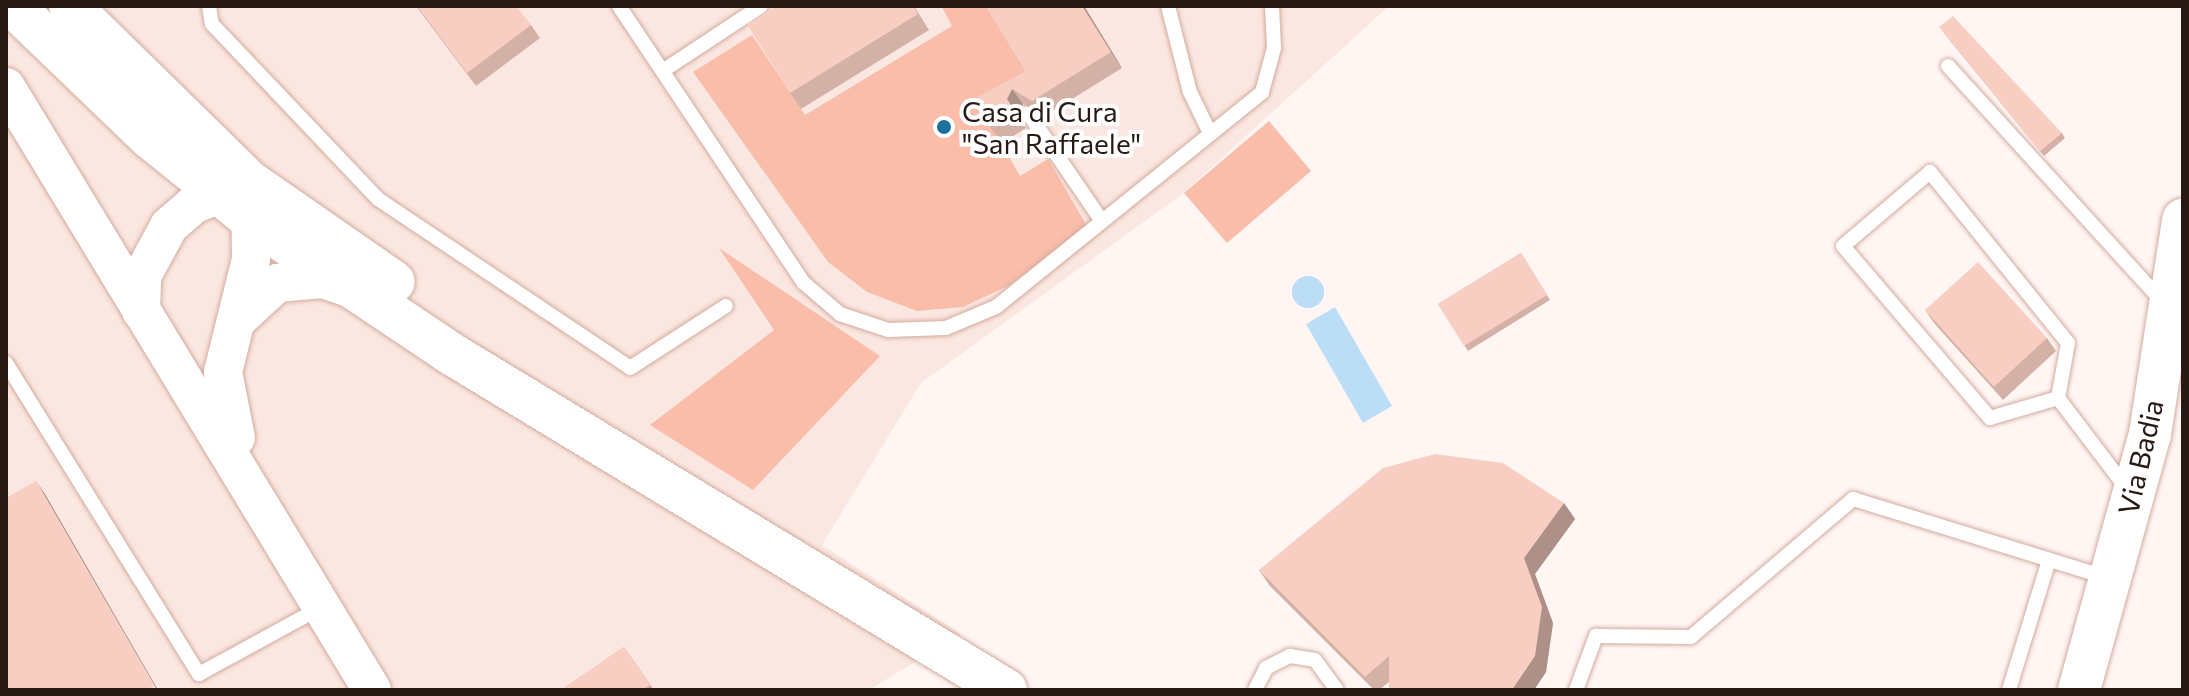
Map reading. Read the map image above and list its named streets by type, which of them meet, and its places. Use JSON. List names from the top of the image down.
{
  "streets": {
    "main road": ["Via Badia"]
  },
  "places": ["Casa di Cura \"San Raffaele\""]
}
